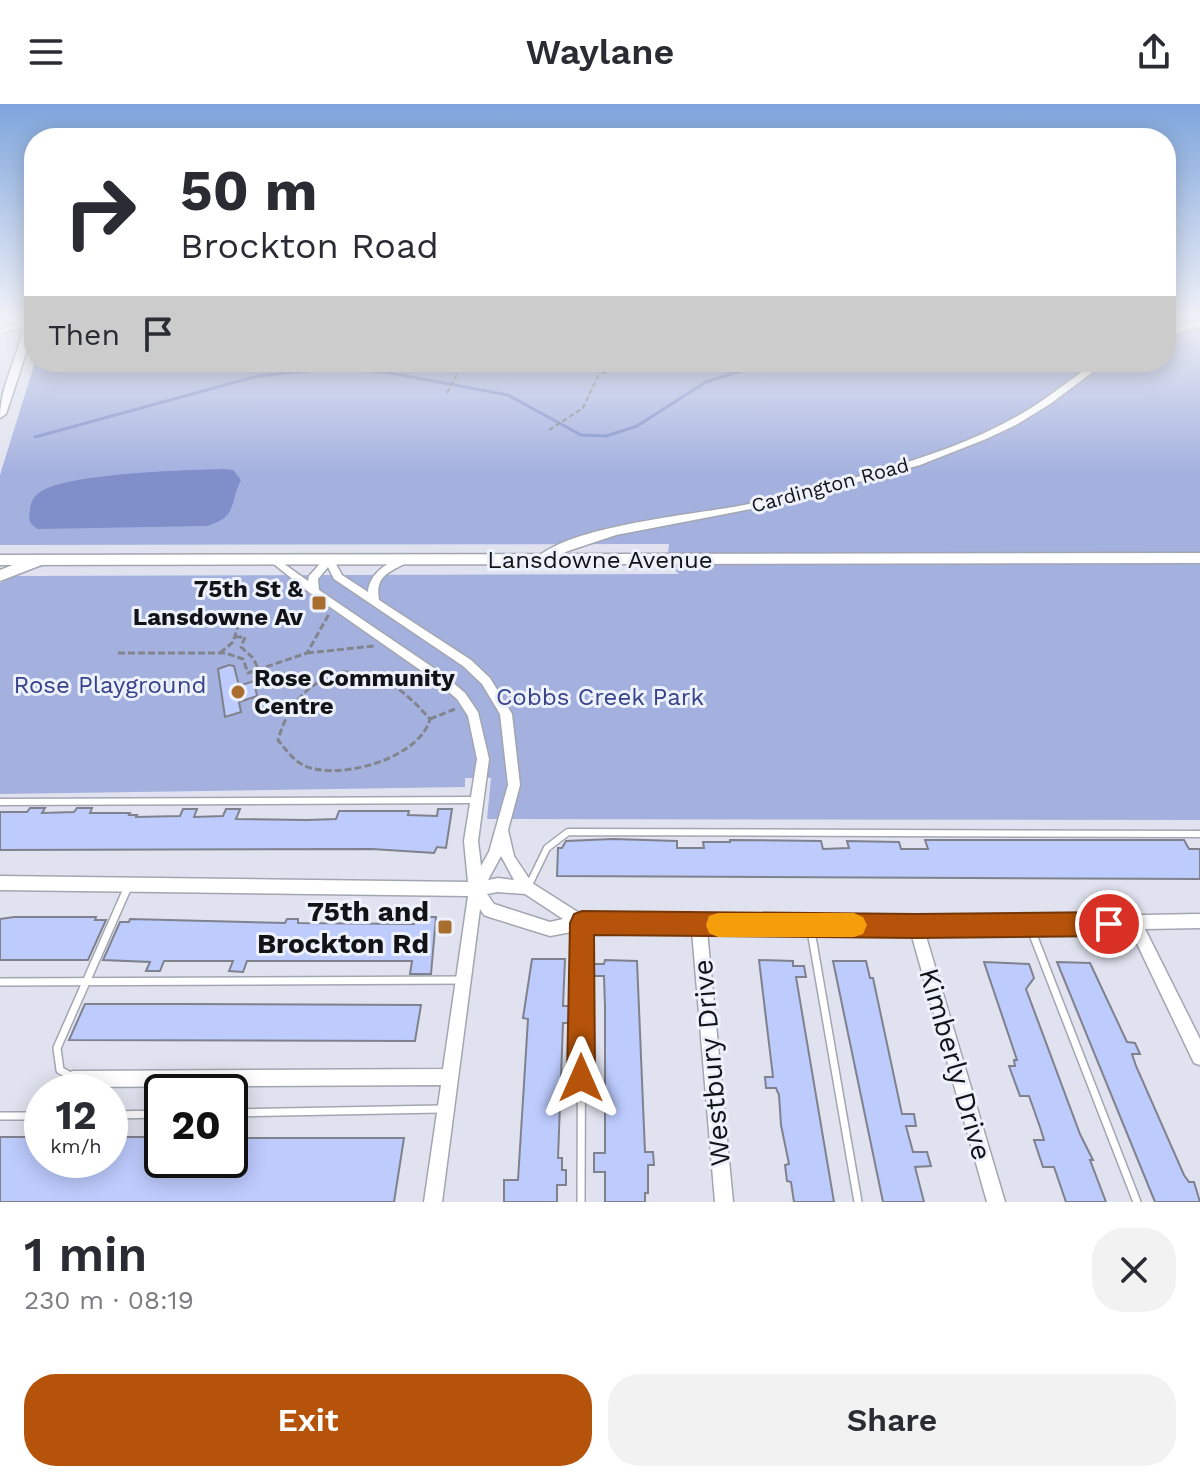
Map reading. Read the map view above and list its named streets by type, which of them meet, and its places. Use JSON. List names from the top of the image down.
{
  "streets": {
    "main road": ["Lansdowne Avenue"],
    "street": ["Cardington Road", "Westbury Drive", "Kimberly Drive"]
  },
  "crossings": [
    ["Cardington Road", "Lansdowne Avenue"]
  ],
  "parks": ["Rose Playground", "Cobbs Creek Park"],
  "places": {
    "transit": ["75th St & Lansdowne Av", "75th and Brockton Rd"],
    "other": ["Rose Community Centre"]
  },
  "page": {
    "header": "Waylane",
    "turn": ["50 m", "Brockton Road"],
    "then": "Then",
    "speed": "12 km/h",
    "limit": "20",
    "heading": ["1 min", "230 m · 08:19"],
    "buttons": ["Exit", "Share"]
  }
}
